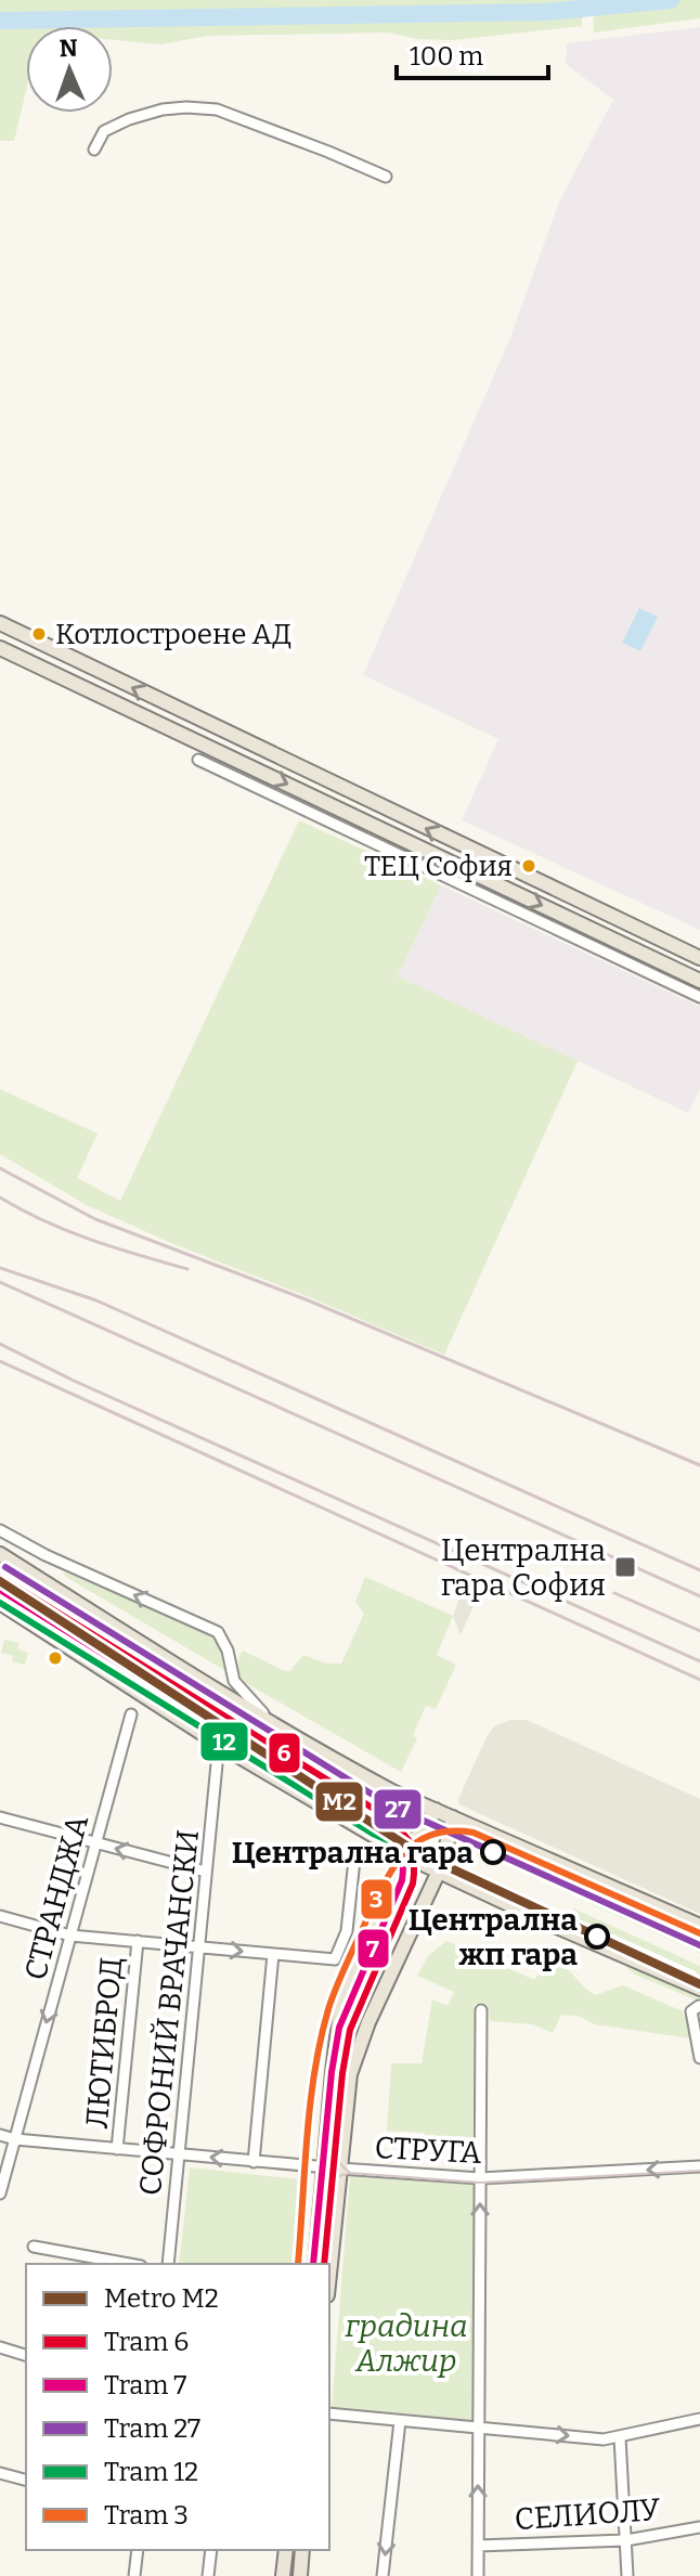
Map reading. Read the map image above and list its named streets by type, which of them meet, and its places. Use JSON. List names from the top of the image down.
{
  "streets": {
    "street": [
      "СТРАНДЖА",
      "СОФРОНИЙ ВРАЧАНСКИ",
      "ЛЮТИБРОД",
      "СТРУГА",
      "СЕЛИОЛУ"
    ]
  },
  "crossings": [
    ["СТРАНДЖА", "СТРУГА"],
    ["СОФРОНИЙ ВРАЧАНСКИ", "СТРУГА"],
    ["ЛЮТИБРОД", "СТРУГА"]
  ],
  "one_way": ["СТРАНДЖА", "СТРУГА"],
  "parks": ["градина Алжир"],
  "places": {
    "other": [
      "Котлостроене АД",
      "ТЕЦ София",
      "Централна гара",
      "Централна жп гара"
    ],
    "transit": ["Централна гара София"]
  },
  "lines": [
    "tram line 27",
    "tram line 6",
    "metro line M2",
    "tram line 7",
    "tram line 12",
    "tram line 3"
  ],
  "legend": [
    "Metro M2",
    "Tram 6",
    "Tram 7",
    "Tram 27",
    "Tram 12",
    "Tram 3"
  ],
  "scale_bar": "100 m",
  "north": "top"
}
